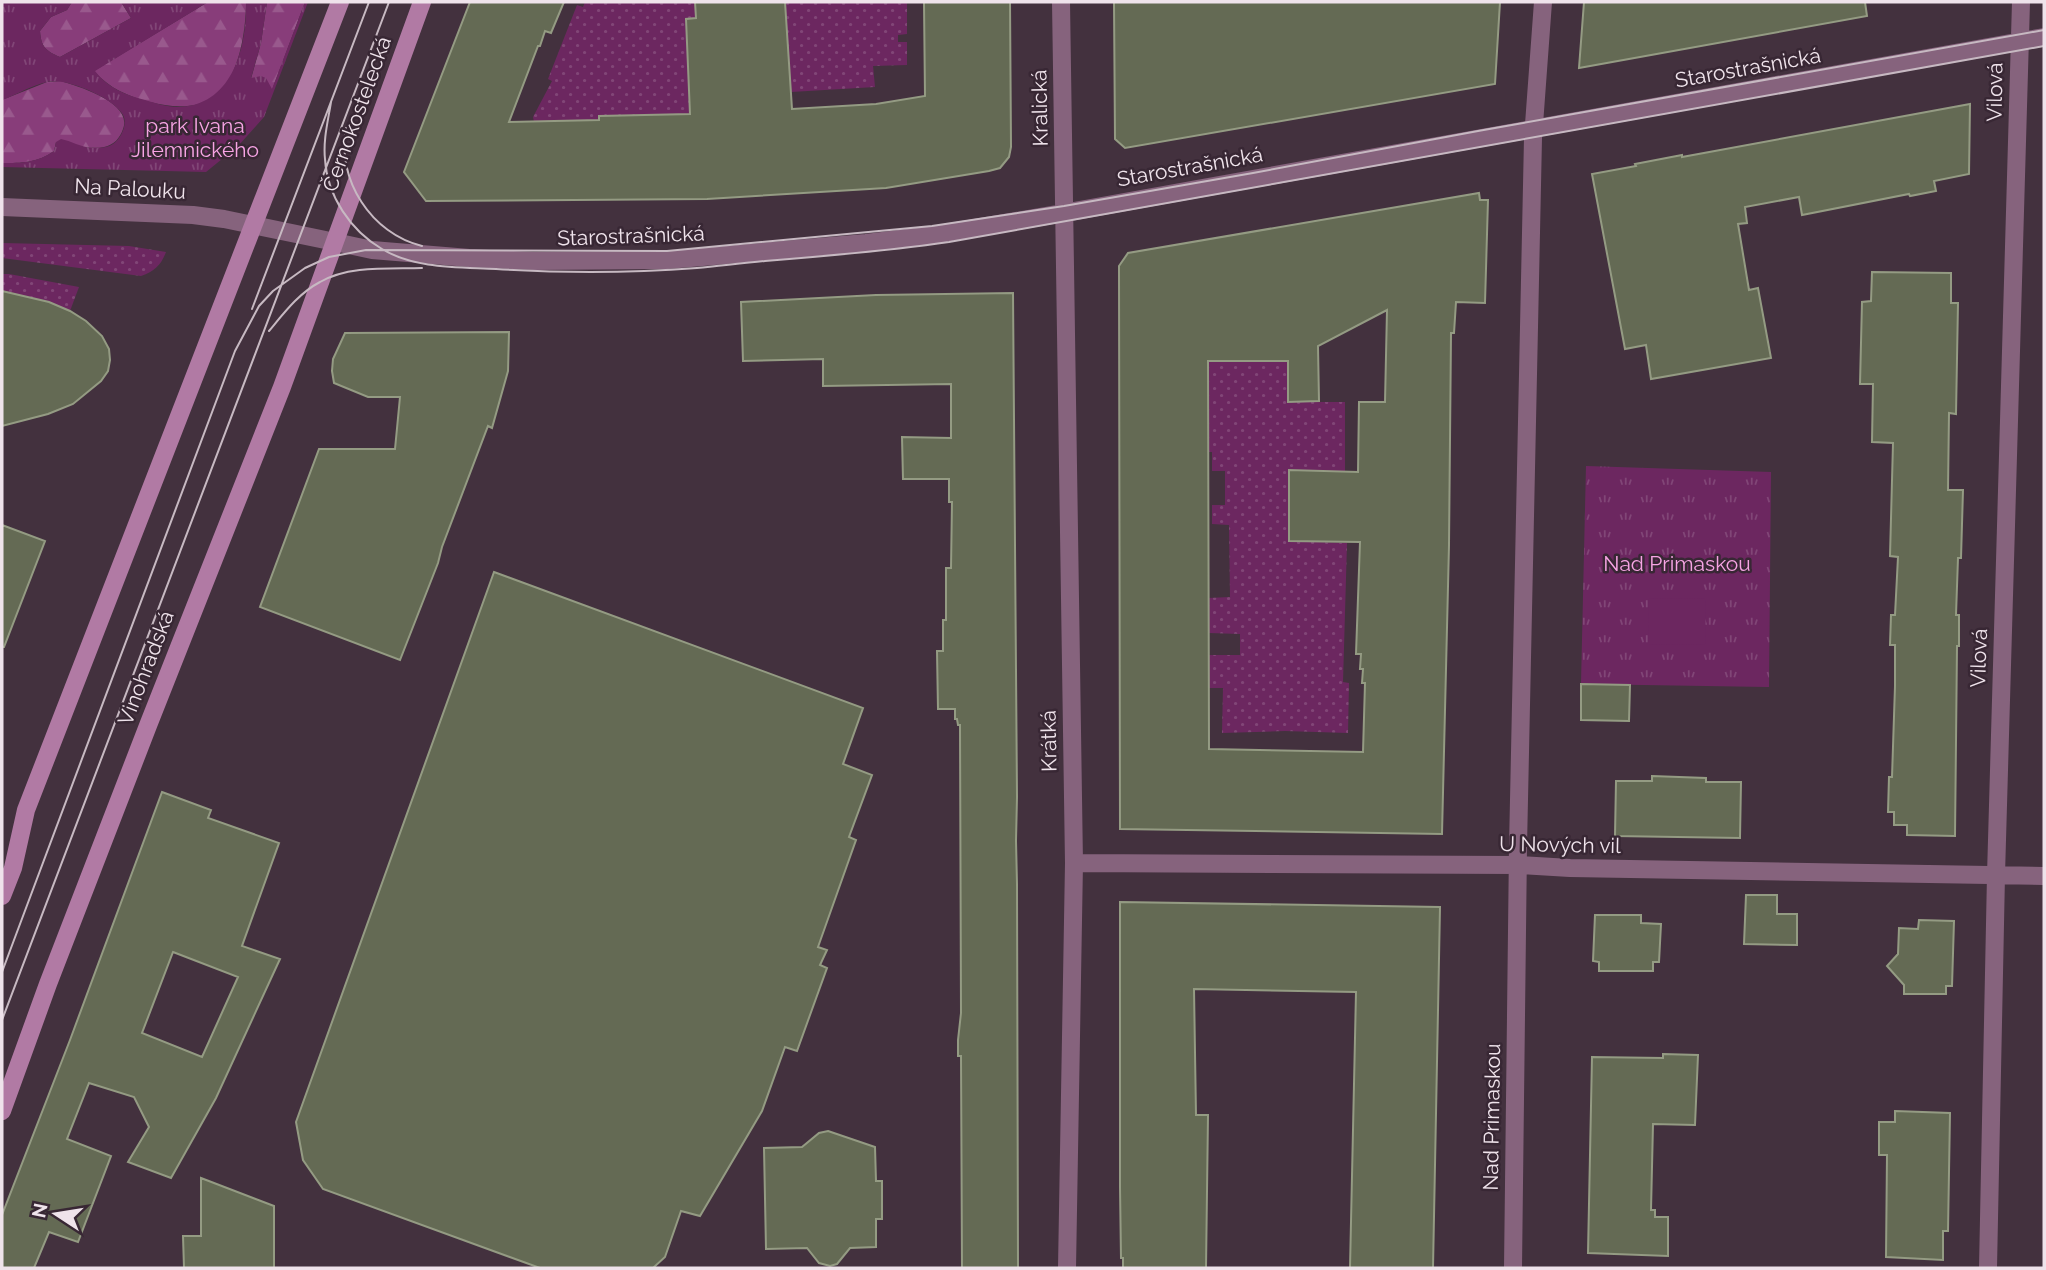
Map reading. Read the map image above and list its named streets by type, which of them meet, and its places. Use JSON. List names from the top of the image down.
{
  "streets": {
    "main road": ["Černokostelecká", "Vinohradská"],
    "street": [
      "Starostrašnická",
      "Vilová",
      "Kralická",
      "Na Palouku",
      "Krátká",
      "U Nových vil",
      "Nad Primaskou"
    ]
  },
  "crossings": [
    ["Starostrašnická", "Vilová"],
    ["Starostrašnická", "Kralická"],
    ["Starostrašnická", "Černokostelecká"],
    ["Starostrašnická", "Na Palouku"],
    ["Starostrašnická", "Vinohradská"],
    ["Starostrašnická", "Krátká"],
    ["Starostrašnická", "Nad Primaskou"],
    ["Vilová", "U Nových vil"],
    ["Kralická", "Krátká"],
    ["Černokostelecká", "Na Palouku"],
    ["Černokostelecká", "Vinohradská"],
    ["Na Palouku", "Vinohradská"],
    ["Krátká", "U Nových vil"],
    ["U Nových vil", "Nad Primaskou"]
  ],
  "parks": ["park Ivana Jilemnického", "Nad Primaskou"],
  "north": "left"
}
